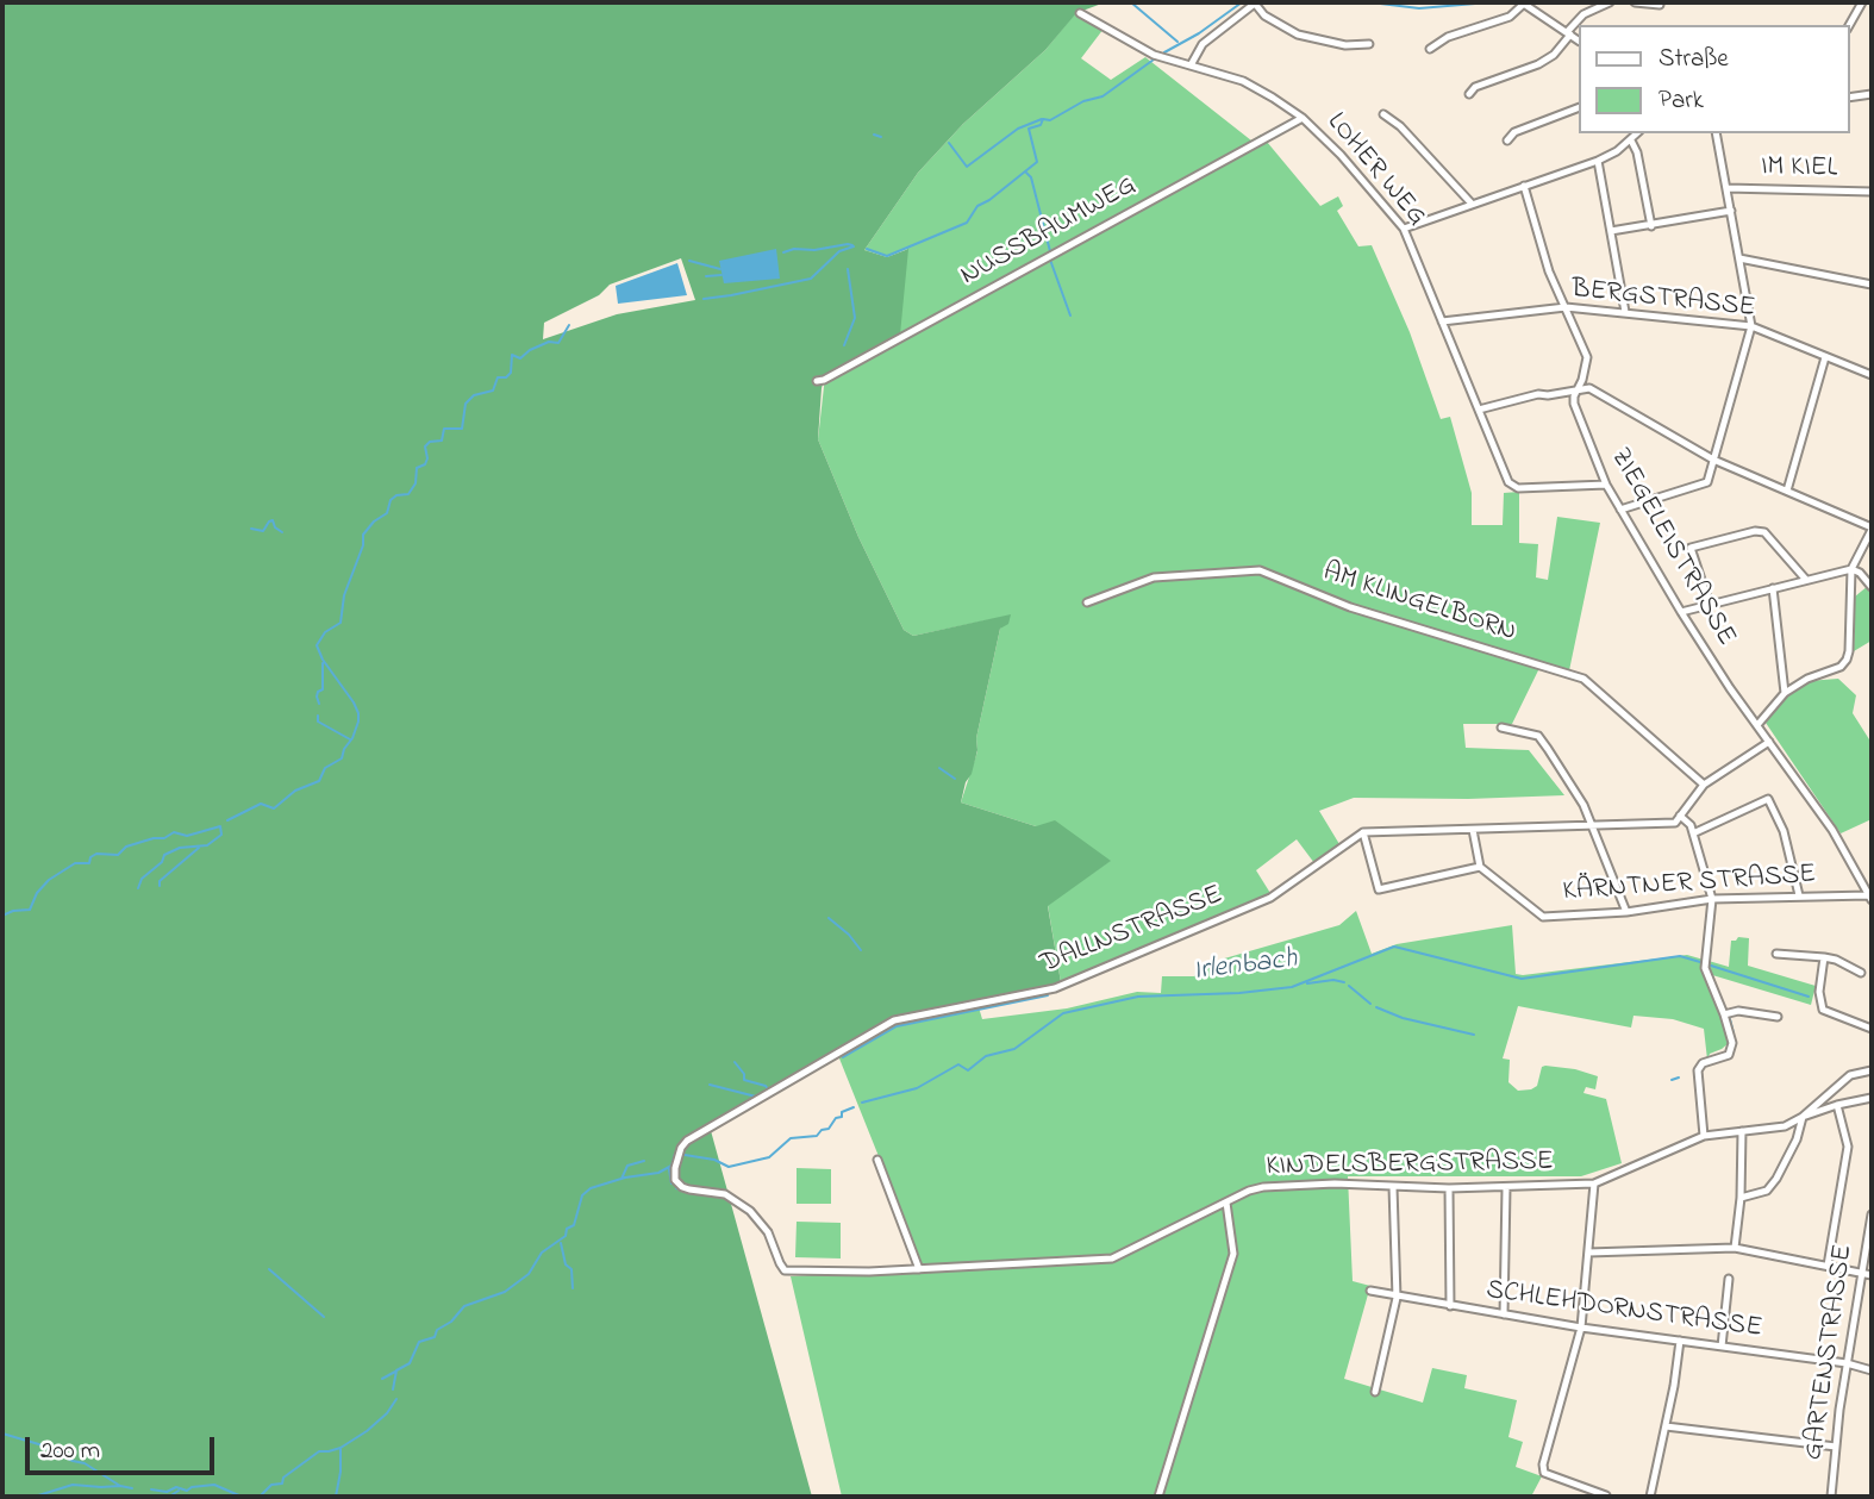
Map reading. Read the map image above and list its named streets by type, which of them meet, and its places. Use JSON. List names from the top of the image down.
{
  "streets": {
    "street": [
      "IM KIEL",
      "LOHER WEG",
      "NUSSBAUMWEG",
      "BERGSTRASSE",
      "ZIEGELEISTRASSE",
      "AM KLINGELBORN",
      "KÄRNTNER STRASSE",
      "DALLNSTRASSE",
      "KINDELSBERGSTRASSE",
      "SCHLEHDORNSTRASSE",
      "GARTENSTRASSE"
    ]
  },
  "crossings": [
    ["LOHER WEG", "NUSSBAUMWEG"],
    ["LOHER WEG", "BERGSTRASSE"],
    ["LOHER WEG", "ZIEGELEISTRASSE"],
    ["BERGSTRASSE", "ZIEGELEISTRASSE"],
    ["ZIEGELEISTRASSE", "KÄRNTNER STRASSE"],
    ["DALLNSTRASSE", "KINDELSBERGSTRASSE"],
    ["SCHLEHDORNSTRASSE", "GARTENSTRASSE"]
  ],
  "water": ["Irlenbach"],
  "legend": ["Straße", "Park"],
  "scale_bar": "200 m"
}
